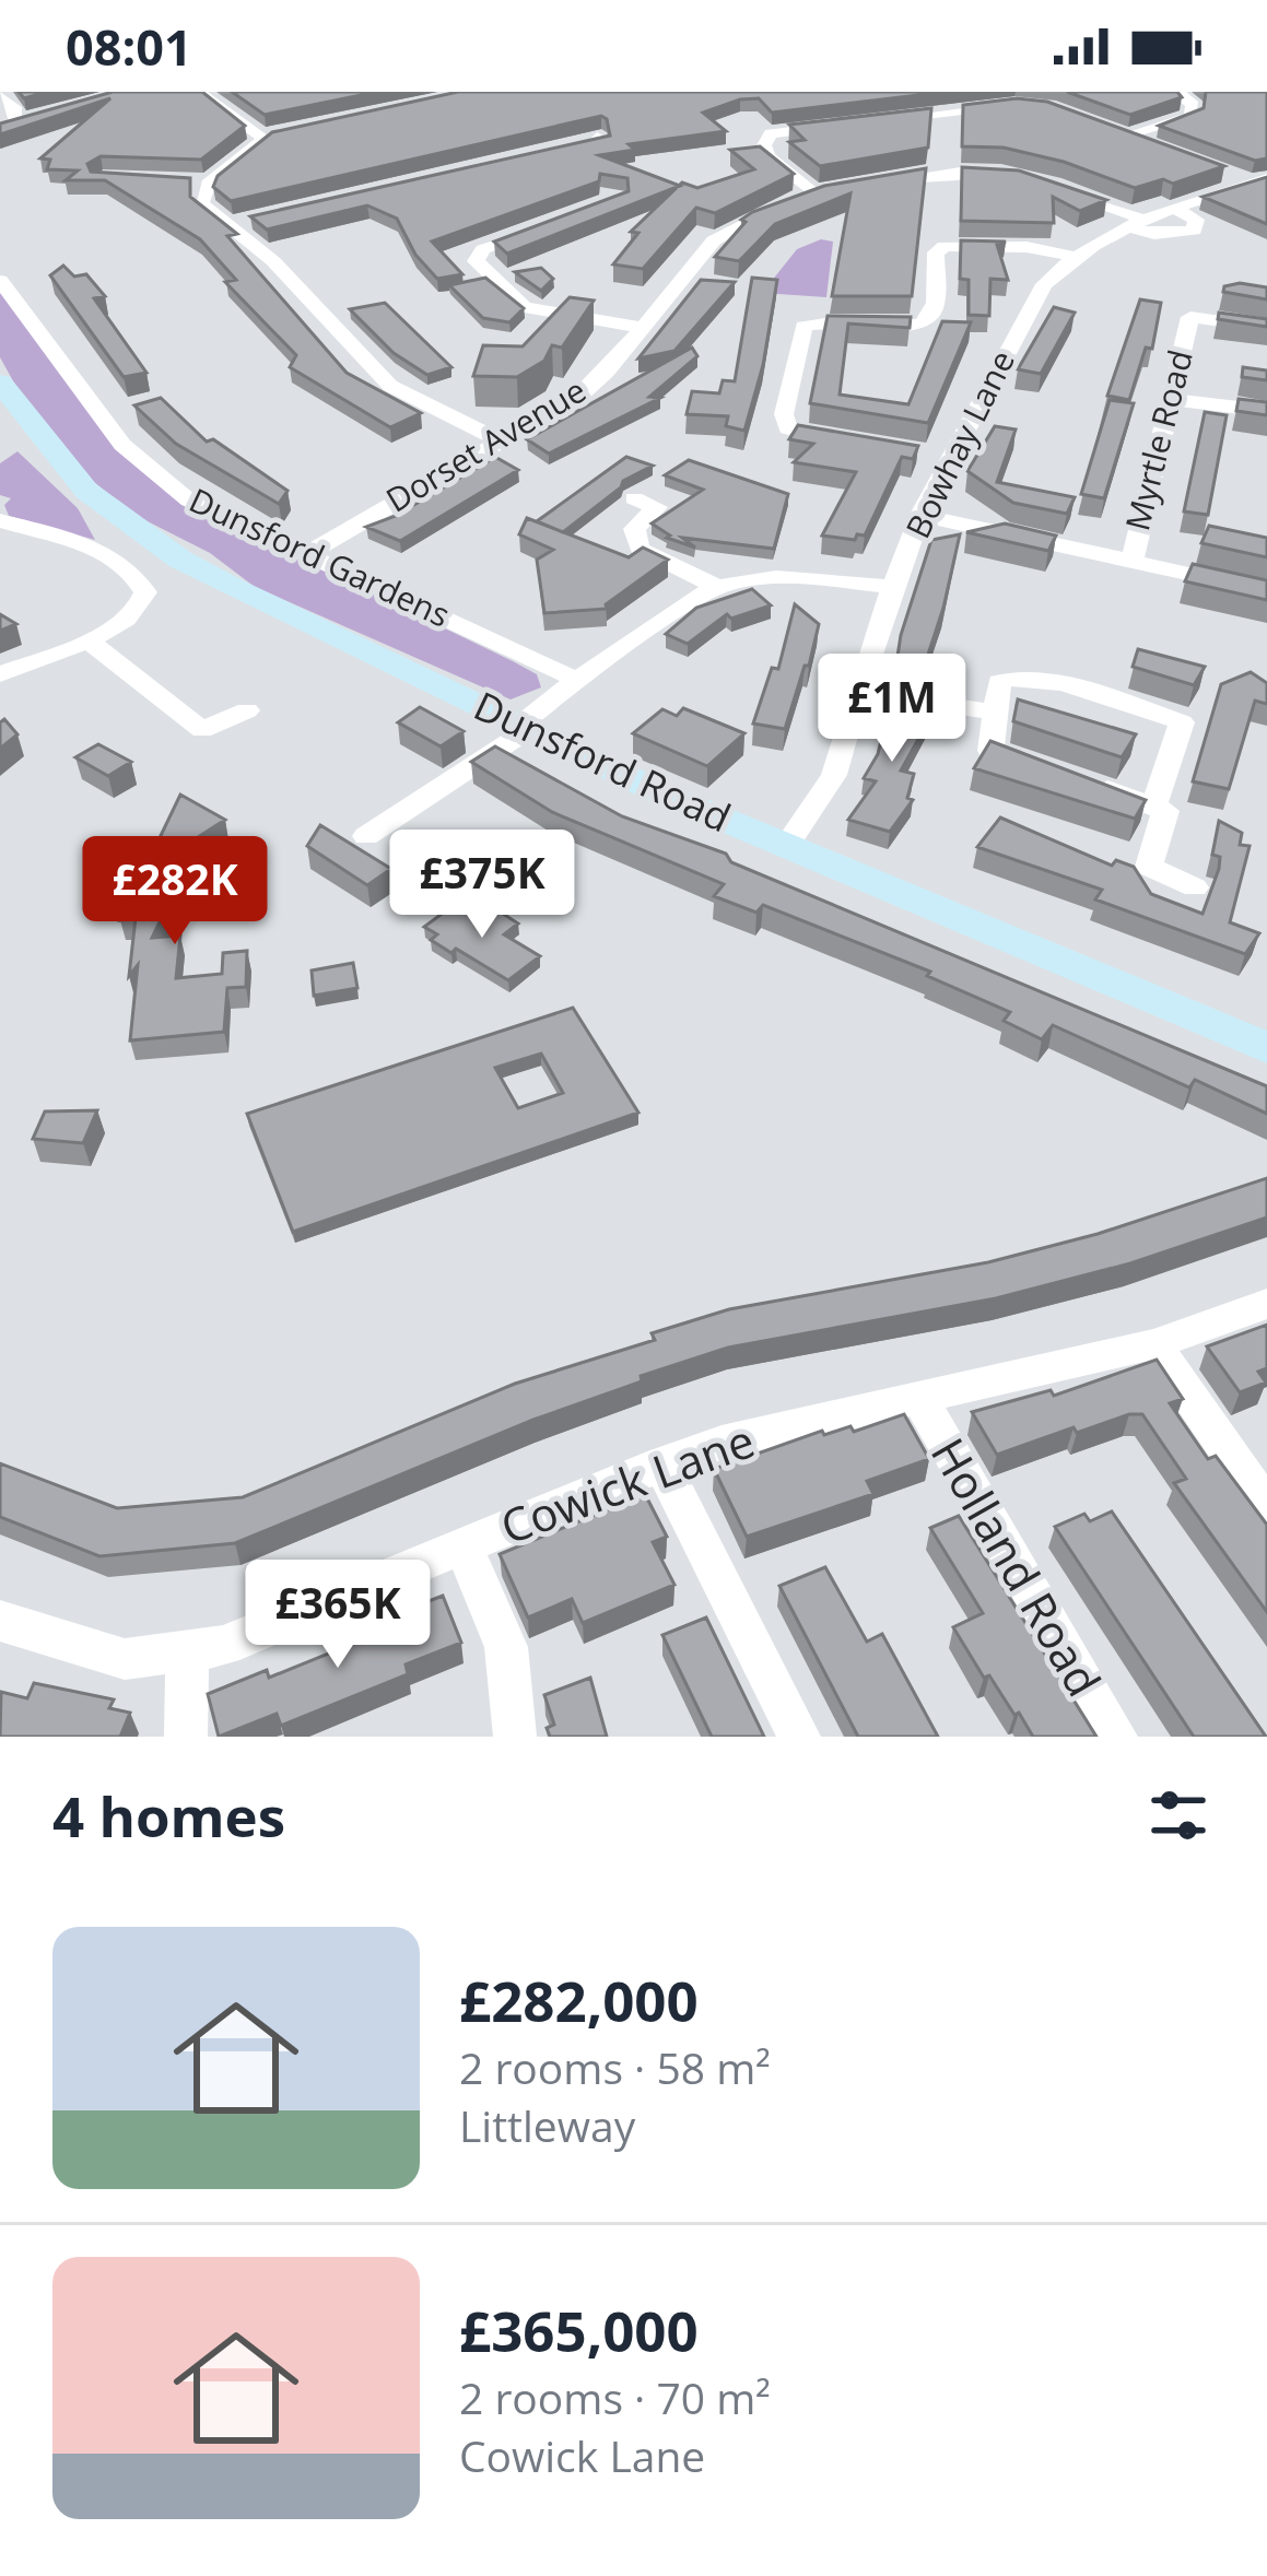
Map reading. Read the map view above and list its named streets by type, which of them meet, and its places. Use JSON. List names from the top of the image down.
{
  "streets": {
    "main road": ["Dunsford Road"],
    "street": [
      "Myrtle Road",
      "Bowhay Lane",
      "Dorset Avenue",
      "Dunsford Gardens",
      "Cowick Lane",
      "Holland Road"
    ]
  },
  "crossings": [
    ["Bowhay Lane", "Dunsford Road"],
    ["Dorset Avenue", "Dunsford Gardens"],
    ["Cowick Lane", "Holland Road"]
  ],
  "page": {
    "status": "08:01",
    "price": [
      "£1M",
      "£375K",
      "£282K",
      "£365K"
    ],
    "heading": "4 homes",
    "list": [
      {
        "name": "£282,000",
        "note": "2 rooms · 58 m² · Littleway"
      },
      {
        "name": "£365,000",
        "note": "2 rooms · 70 m² · Cowick Lane"
      }
    ]
  }
}
